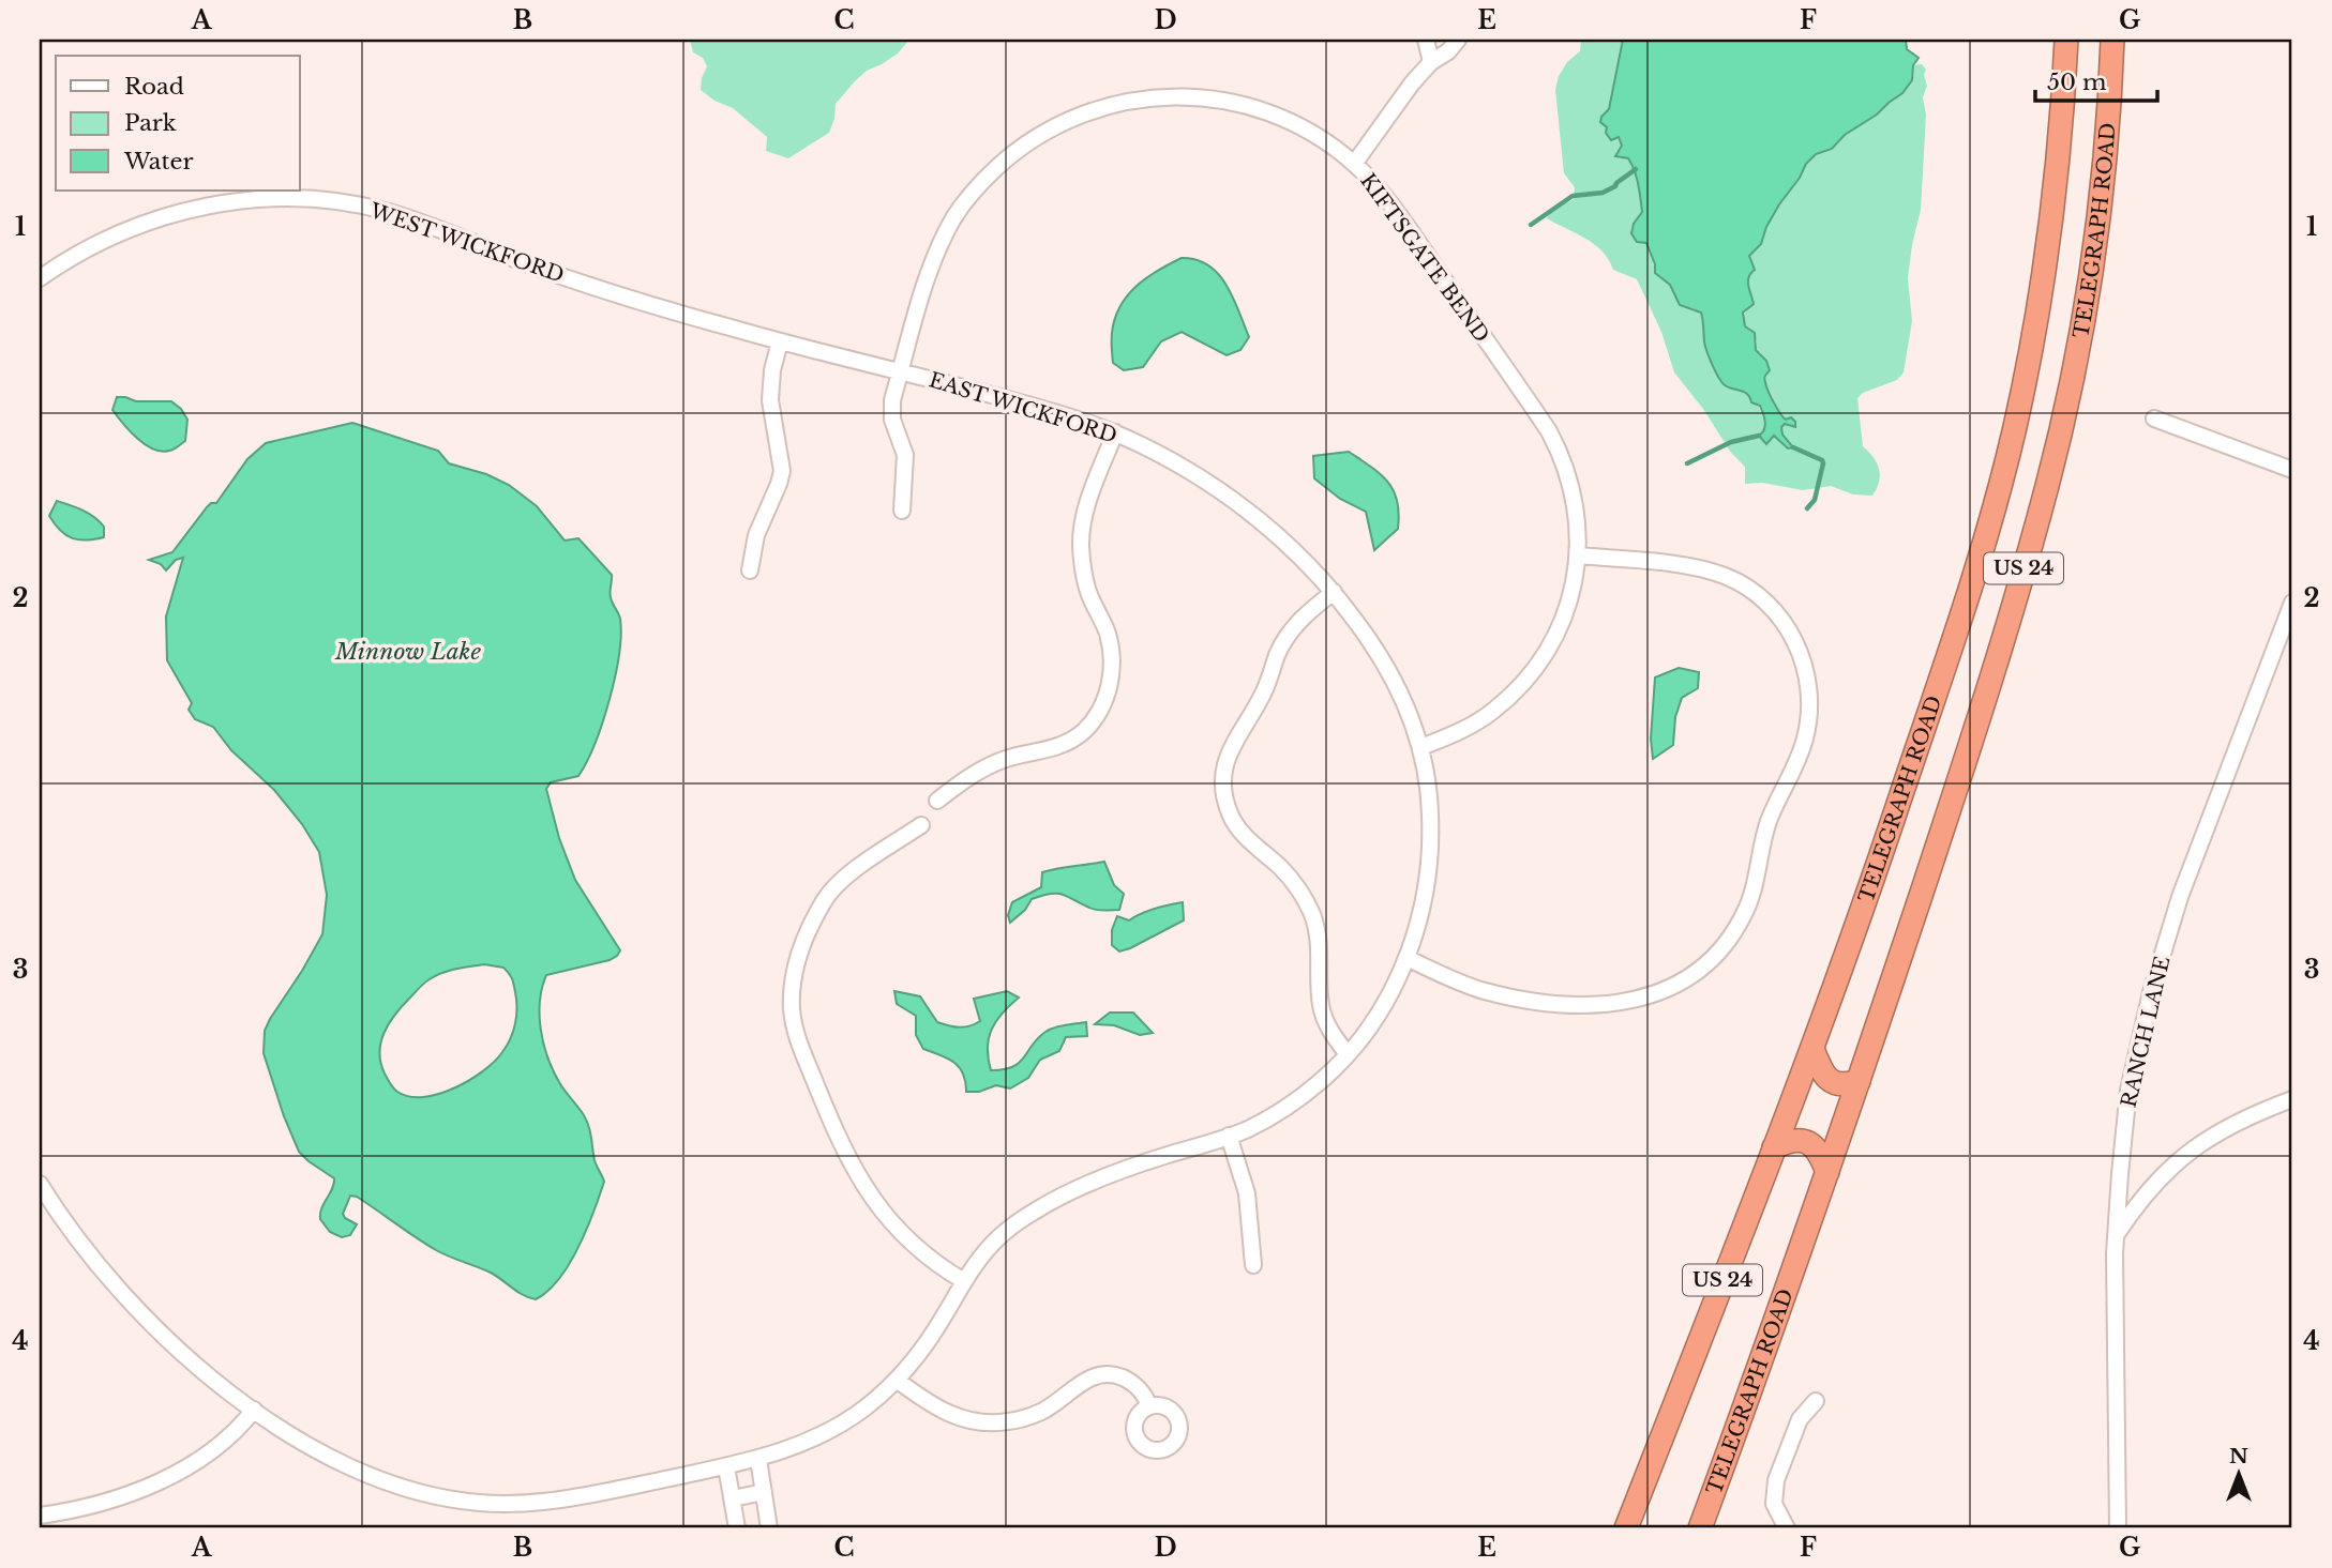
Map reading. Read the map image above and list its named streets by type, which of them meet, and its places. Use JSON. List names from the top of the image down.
{
  "streets": {
    "highway": ["TELEGRAPH ROAD", "US 24"],
    "street": [
      "WEST WICKFORD",
      "KIFTSGATE BEND",
      "EAST WICKFORD",
      "RANCH LANE"
    ]
  },
  "crossings": [
    ["WEST WICKFORD", "KIFTSGATE BEND"],
    ["WEST WICKFORD", "EAST WICKFORD"],
    ["KIFTSGATE BEND", "EAST WICKFORD"]
  ],
  "water": ["Minnow Lake"],
  "legend": ["Road", "Park", "Water"],
  "scale_bar": "50 m",
  "north": "top",
  "grid": {
    "columns": [
      "A",
      "B",
      "C",
      "D",
      "E",
      "F",
      "G"
    ],
    "rows": [
      "1",
      "2",
      "3",
      "4"
    ]
  }
}
